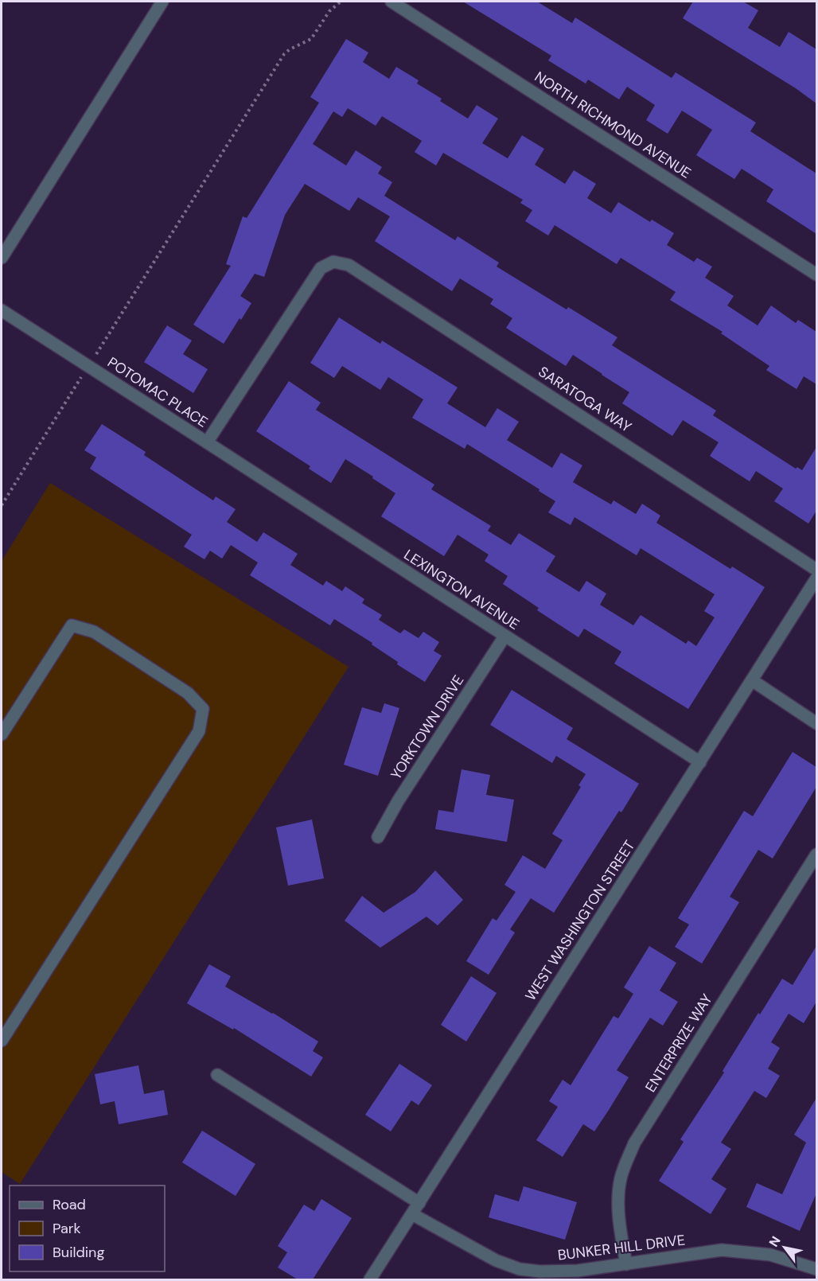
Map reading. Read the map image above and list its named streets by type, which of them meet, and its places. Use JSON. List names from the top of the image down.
{
  "streets": {
    "street": [
      "NORTH RICHMOND AVENUE",
      "POTOMAC PLACE",
      "SARATOGA WAY",
      "LEXINGTON AVENUE",
      "YORKTOWN DRIVE",
      "WEST WASHINGTON STREET",
      "ENTERPRIZE WAY",
      "BUNKER HILL DRIVE"
    ]
  },
  "crossings": [
    ["POTOMAC PLACE", "SARATOGA WAY"],
    ["POTOMAC PLACE", "LEXINGTON AVENUE"],
    ["LEXINGTON AVENUE", "YORKTOWN DRIVE"],
    ["LEXINGTON AVENUE", "WEST WASHINGTON STREET"],
    ["WEST WASHINGTON STREET", "BUNKER HILL DRIVE"],
    ["ENTERPRIZE WAY", "BUNKER HILL DRIVE"]
  ],
  "legend": ["Road", "Park", "Building"],
  "north": "top left"
}
